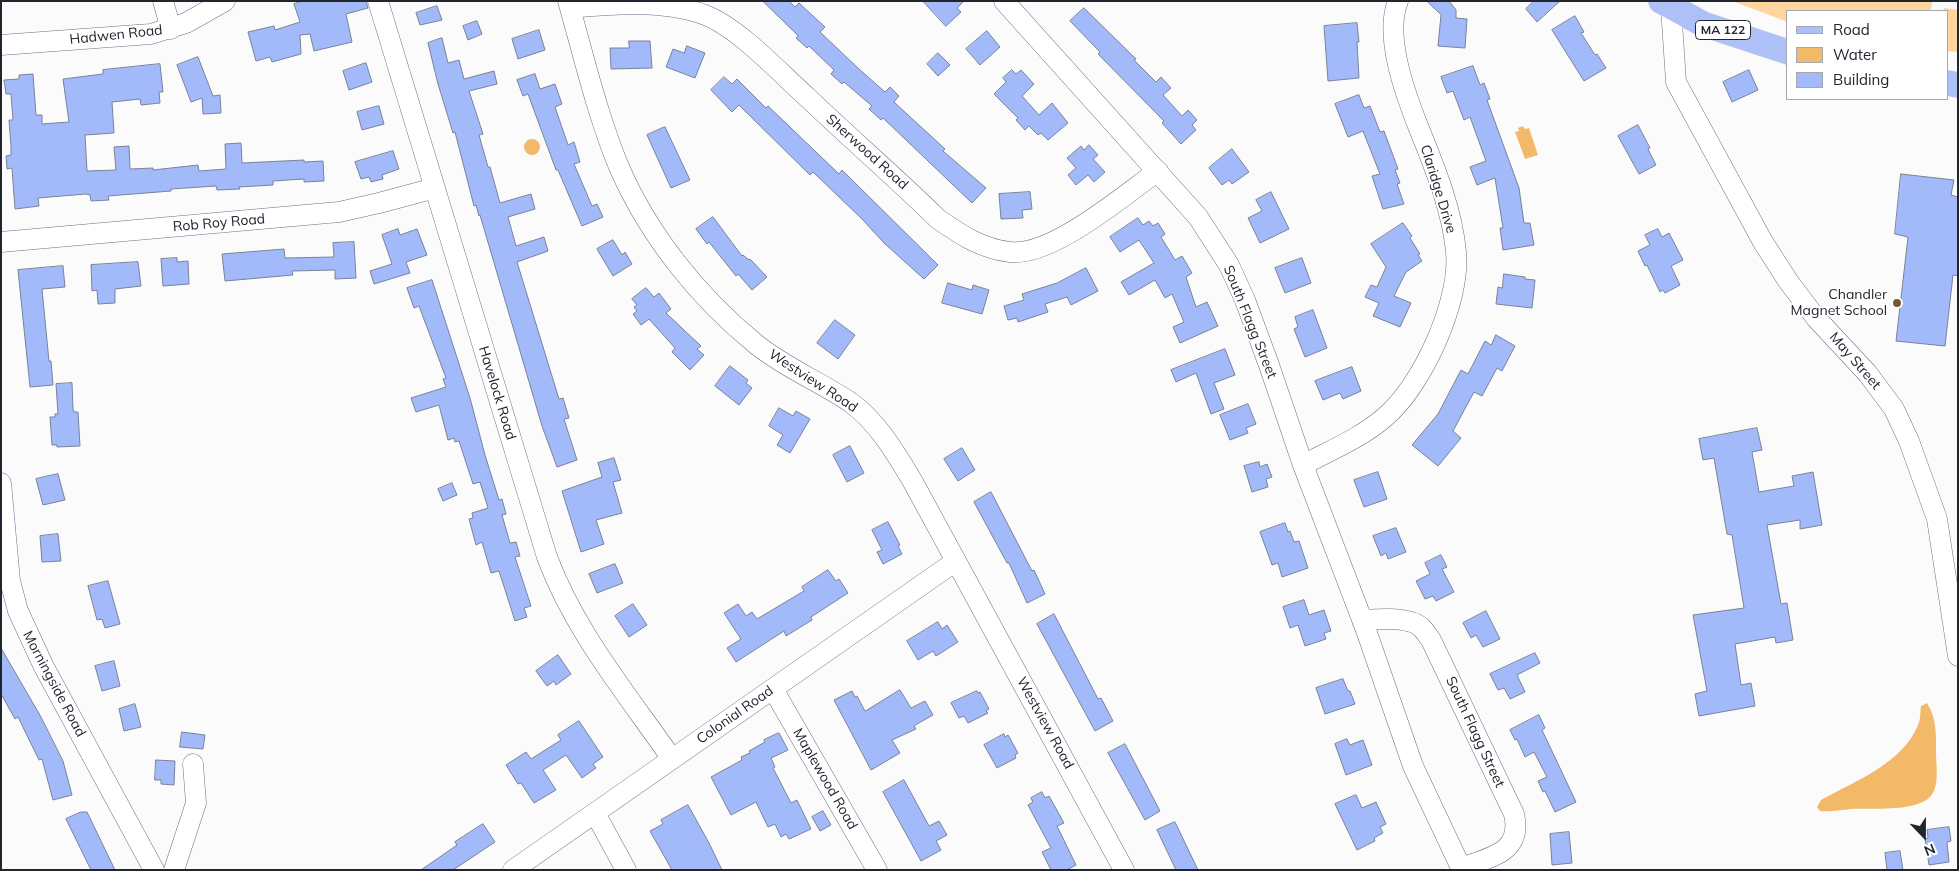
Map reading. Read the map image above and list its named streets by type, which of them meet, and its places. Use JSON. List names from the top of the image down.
{
  "streets": {
    "main road": ["MA 122"],
    "street": [
      "Hadwen Road",
      "Sherwood Road",
      "Claridge Drive",
      "Rob Roy Road",
      "South Flagg Street",
      "May Street",
      "Westview Road",
      "Havelock Road",
      "Morningside Road",
      "Colonial Road",
      "Maplewood Road"
    ]
  },
  "crossings": [
    ["MA 122", "May Street"],
    ["Sherwood Road", "South Flagg Street"],
    ["Sherwood Road", "Westview Road"],
    ["Claridge Drive", "South Flagg Street"],
    ["Rob Roy Road", "Havelock Road"],
    ["Westview Road", "Colonial Road"],
    ["Havelock Road", "Colonial Road"],
    ["Colonial Road", "Maplewood Road"]
  ],
  "places": ["Chandler Magnet School"],
  "legend": ["Road", "Water", "Building"],
  "north": "bottom"
}
